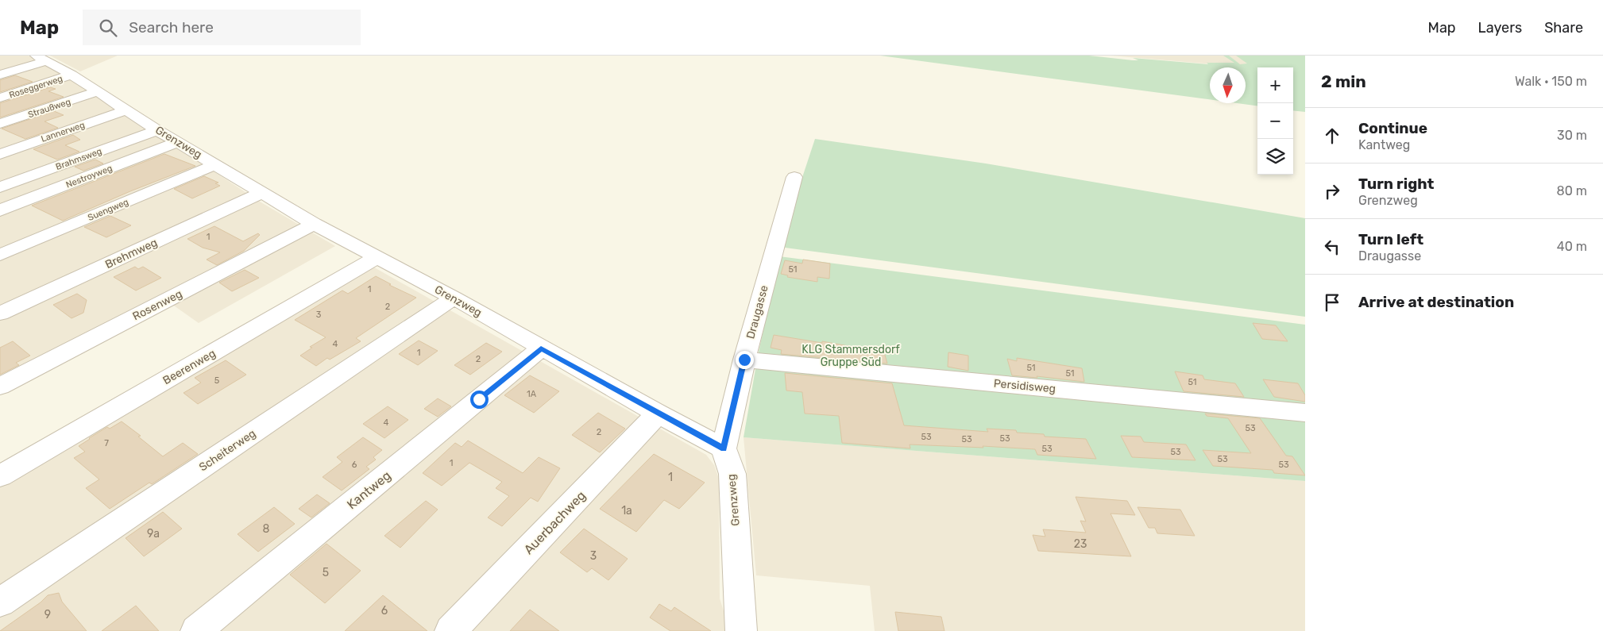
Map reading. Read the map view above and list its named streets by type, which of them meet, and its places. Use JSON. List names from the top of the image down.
{
  "streets": {
    "street": [
      "Roseggerweg",
      "Straußweg",
      "Lannerweg",
      "Grenzweg",
      "Brahmsweg",
      "Nestroyweg",
      "Suengweg",
      "Brehmweg",
      "Rosenweg",
      "Draugasse",
      "Beerenweg",
      "Persidisweg",
      "Scheiterweg",
      "Kantweg",
      "Auerbachweg"
    ]
  },
  "crossings": [
    ["Roseggerweg", "Grenzweg"],
    ["Straußweg", "Grenzweg"],
    ["Lannerweg", "Grenzweg"],
    ["Grenzweg", "Brahmsweg"],
    ["Grenzweg", "Nestroyweg"],
    ["Grenzweg", "Suengweg"],
    ["Grenzweg", "Brehmweg"],
    ["Grenzweg", "Rosenweg"],
    ["Grenzweg", "Draugasse"],
    ["Grenzweg", "Beerenweg"],
    ["Grenzweg", "Scheiterweg"],
    ["Grenzweg", "Kantweg"],
    ["Grenzweg", "Auerbachweg"],
    ["Draugasse", "Persidisweg"]
  ],
  "parks": ["KLG Stammersdorf Gruppe Süd"],
  "house_numbers": [
    "1",
    "51",
    "1",
    "2",
    "3",
    "4",
    "1",
    "2",
    "51",
    "51",
    "5",
    "51",
    "1A",
    "4",
    "53",
    "2",
    "53",
    "53",
    "53",
    "7",
    "53",
    "53",
    "53",
    "1",
    "6",
    "53",
    "1",
    "1a",
    "8",
    "9a",
    "23",
    "3",
    "5",
    "6",
    "9"
  ],
  "north": "bottom",
  "page": {
    "header": "Map",
    "search": "Search here",
    "nav": ["Map", "Layers", "Share"],
    "heading": ["2 min", "Walk · 150 m"],
    "map_buttons": ["+", "−"],
    "list": [
      ["Continue", "Kantweg", "30 m"],
      ["Turn right", "Grenzweg", "80 m"],
      ["Turn left", "Draugasse", "40 m"],
      "Arrive at destination"
    ]
  }
}
